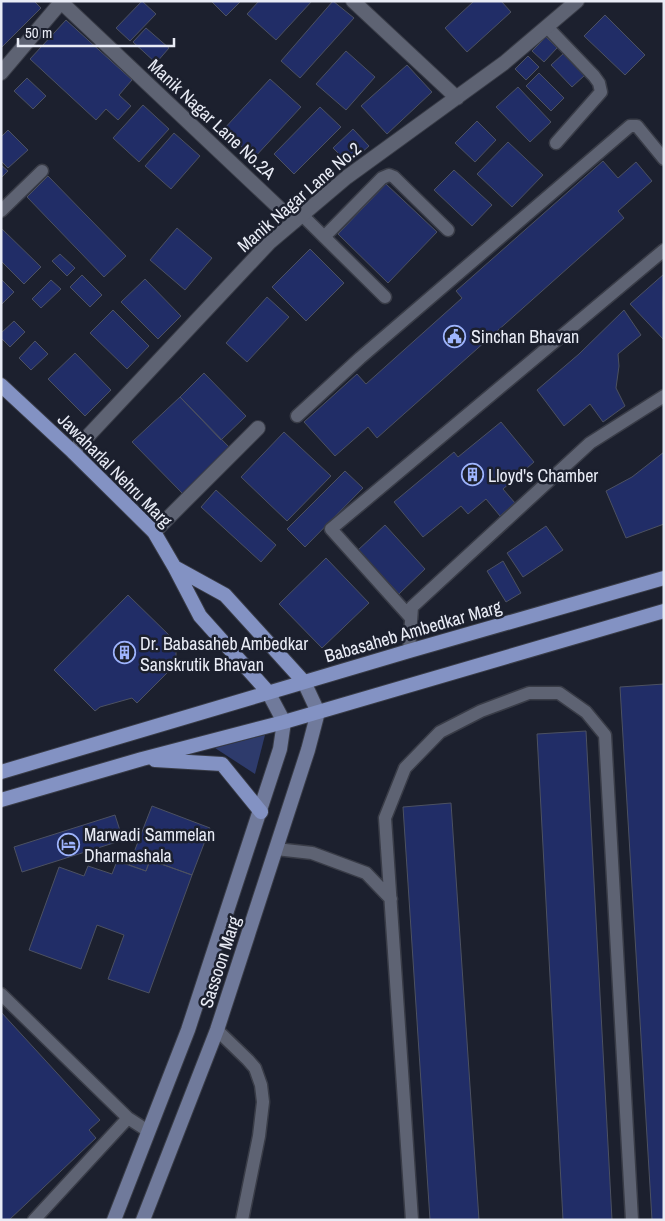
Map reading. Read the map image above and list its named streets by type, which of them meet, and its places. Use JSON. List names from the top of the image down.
{
  "streets": {
    "main road": ["Jawaharlal Nehru Marg", "Babasaheb Ambedkar Marg", "Sassoon Marg"],
    "street": ["Manik Nagar Lane No.2A", "Manik Nagar Lane No.2"]
  },
  "crossings": [
    ["Manik Nagar Lane No.2A", "Manik Nagar Lane No.2"],
    ["Manik Nagar Lane No.2", "Jawaharlal Nehru Marg"],
    ["Jawaharlal Nehru Marg", "Babasaheb Ambedkar Marg"]
  ],
  "places": {
    "public building": ["Sinchan Bhavan"],
    "building": ["Lloyd's Chamber", "Dr. Babasaheb Ambedkar Sanskrutik Bhavan"],
    "hotel": ["Marwadi Sammelan Dharmashala"]
  },
  "scale_bar": "50 m"
}
